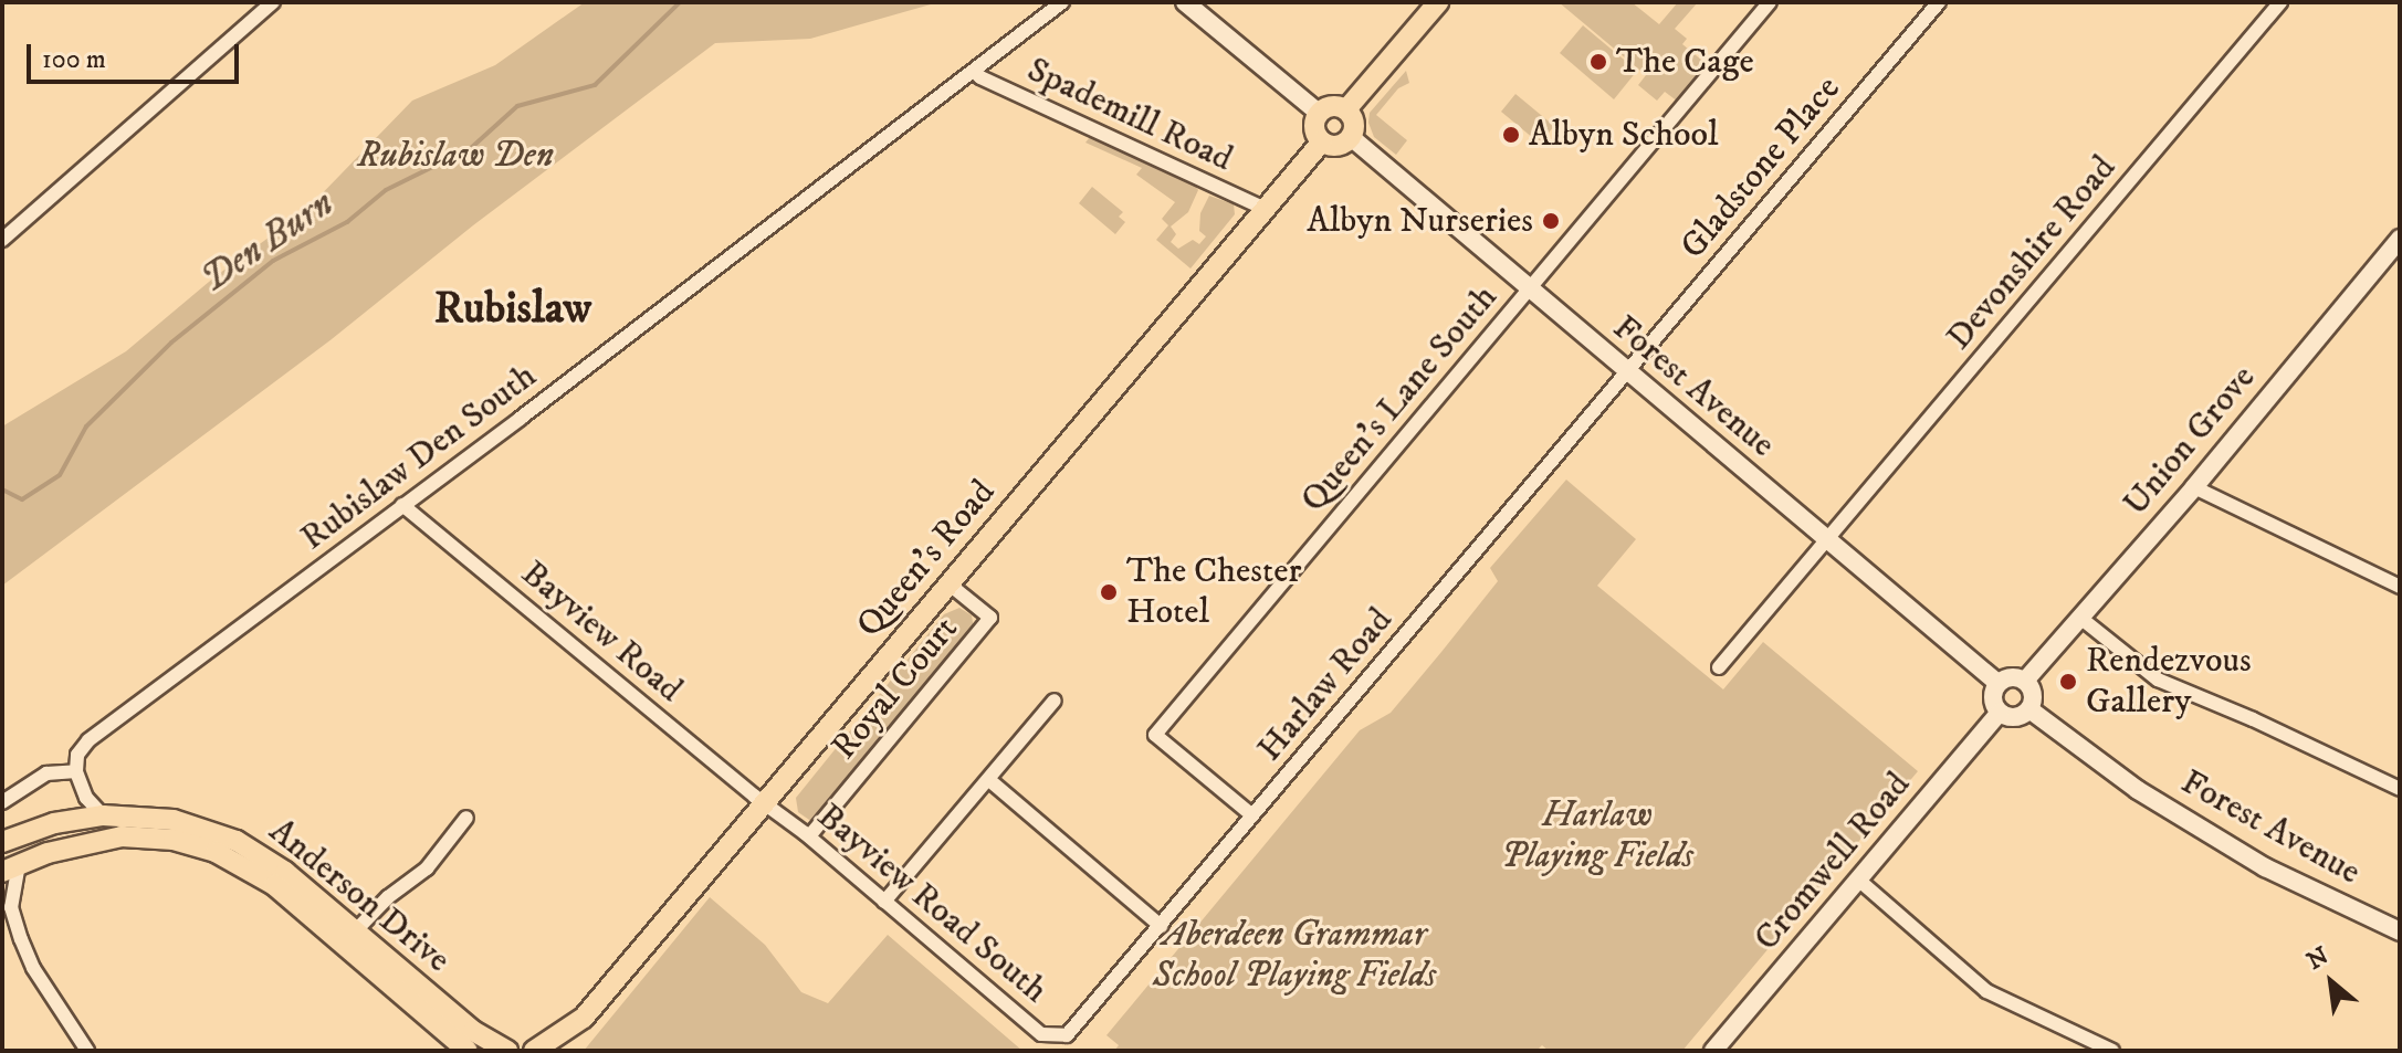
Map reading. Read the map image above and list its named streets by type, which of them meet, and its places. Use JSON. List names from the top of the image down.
{
  "streets": {
    "main road": ["Queen's Road", "Anderson Drive"],
    "street": [
      "Spademill Road",
      "Gladstone Place",
      "Devonshire Road",
      "Forest Avenue",
      "Queen's Lane South",
      "Union Grove",
      "Rubislaw Den South",
      "Bayview Road",
      "Harlaw Road",
      "Royal Court",
      "Cromwell Road",
      "Bayview Road South"
    ]
  },
  "crossings": [
    ["Spademill Road", "Rubislaw Den South"],
    ["Spademill Road", "Queen's Road"],
    ["Gladstone Place", "Forest Avenue"],
    ["Gladstone Place", "Harlaw Road"],
    ["Devonshire Road", "Forest Avenue"],
    ["Forest Avenue", "Queen's Lane South"],
    ["Forest Avenue", "Union Grove"],
    ["Forest Avenue", "Queen's Road"],
    ["Forest Avenue", "Harlaw Road"],
    ["Forest Avenue", "Cromwell Road"],
    ["Queen's Lane South", "Harlaw Road"],
    ["Union Grove", "Cromwell Road"],
    ["Rubislaw Den South", "Bayview Road"],
    ["Queen's Road", "Bayview Road"],
    ["Queen's Road", "Royal Court"],
    ["Queen's Road", "Bayview Road South"],
    ["Bayview Road", "Bayview Road South"],
    ["Harlaw Road", "Bayview Road South"],
    ["Royal Court", "Bayview Road South"]
  ],
  "districts": ["Rubislaw"],
  "water": ["Den Burn"],
  "parks": ["Rubislaw Den", "Harlaw Playing Fields", "Aberdeen Grammar School Playing Fields"],
  "places": [
    "The Cage",
    "Albyn School",
    "Albyn Nurseries",
    "The Chester Hotel",
    "Rendezvous Gallery"
  ],
  "scale_bar": "100 m",
  "north": "top left"
}
